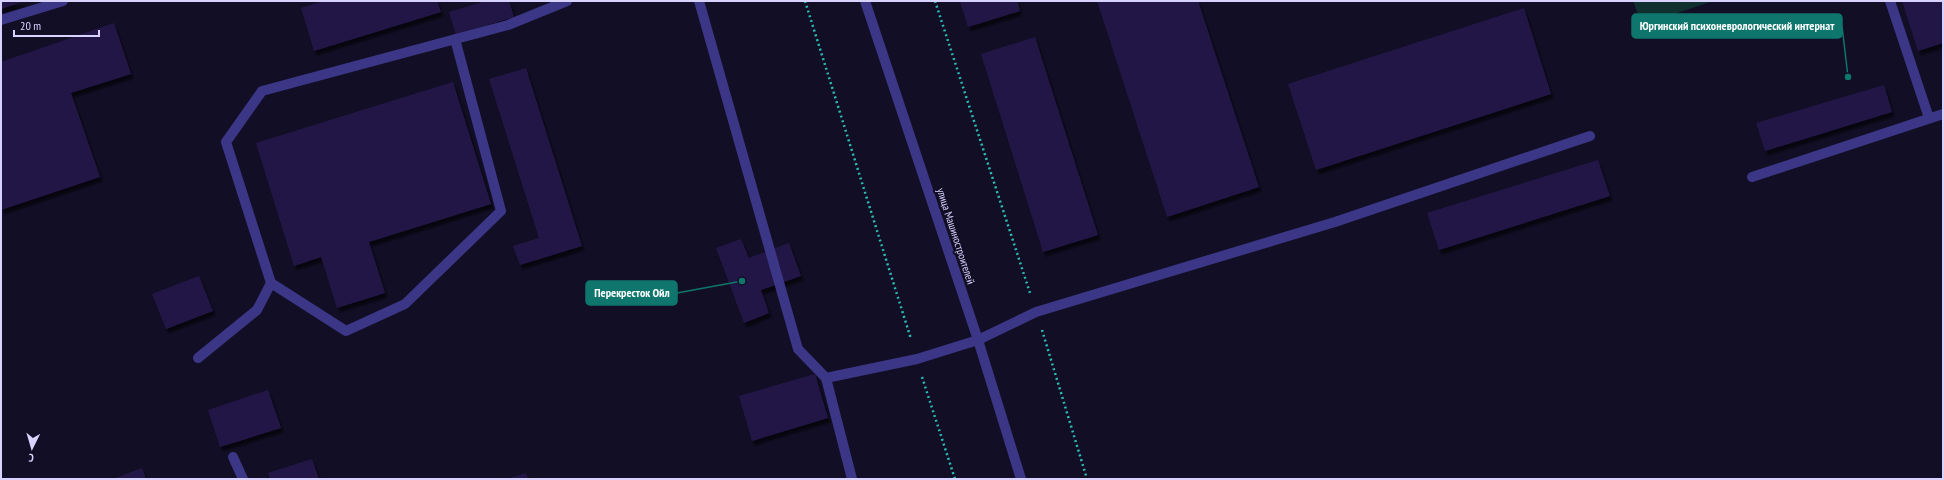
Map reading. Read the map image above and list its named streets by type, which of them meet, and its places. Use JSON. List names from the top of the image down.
{
  "streets": {
    "street": ["улица Машиностроителей"]
  },
  "places": ["Юргинский психоневрологический интернат", "Перекресток Ойл"],
  "scale_bar": "20 m",
  "north": "bottom"
}
